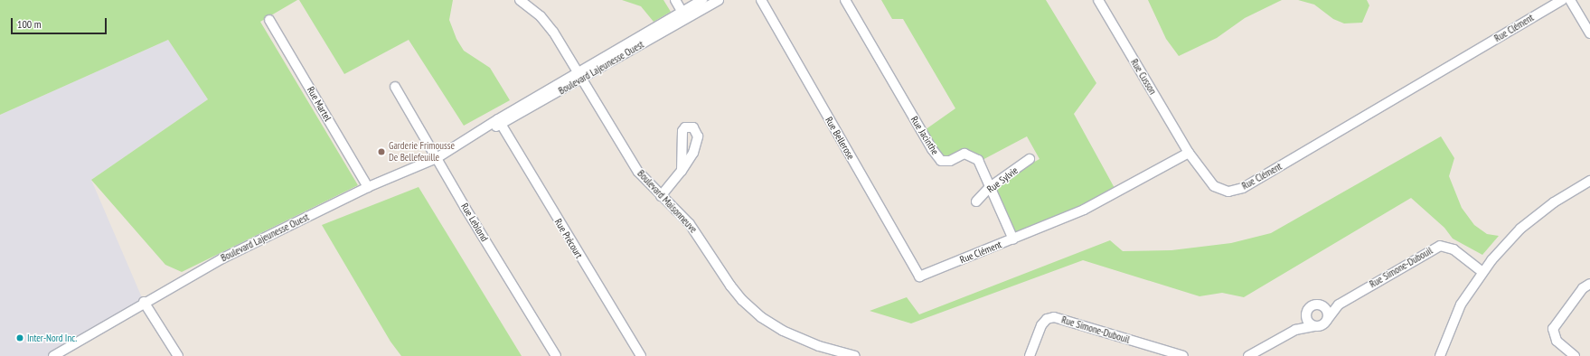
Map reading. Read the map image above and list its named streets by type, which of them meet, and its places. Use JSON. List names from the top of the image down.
{
  "streets": {
    "street": [
      "Rue Clément",
      "Boulevard Lajeunesse Ouest",
      "Rue Cusson",
      "Rue Martel",
      "Rue Jacinthe",
      "Rue Bellerose",
      "Rue Sylvie",
      "Boulevard Maisonneuve",
      "Rue Leblond",
      "Rue Précourt",
      "Rue Simone-Dubouil"
    ]
  },
  "crossings": [
    ["Rue Clément", "Rue Cusson"],
    ["Rue Clément", "Rue Jacinthe"],
    ["Rue Clément", "Rue Bellerose"],
    ["Boulevard Lajeunesse Ouest", "Rue Martel"],
    ["Boulevard Lajeunesse Ouest", "Boulevard Maisonneuve"],
    ["Boulevard Lajeunesse Ouest", "Rue Leblond"],
    ["Boulevard Lajeunesse Ouest", "Rue Précourt"],
    ["Rue Jacinthe", "Rue Sylvie"]
  ],
  "places": ["Garderie Frimousse De Bellefeuille", "Inter-Nord Inc."],
  "scale_bar": "100 m"
}
